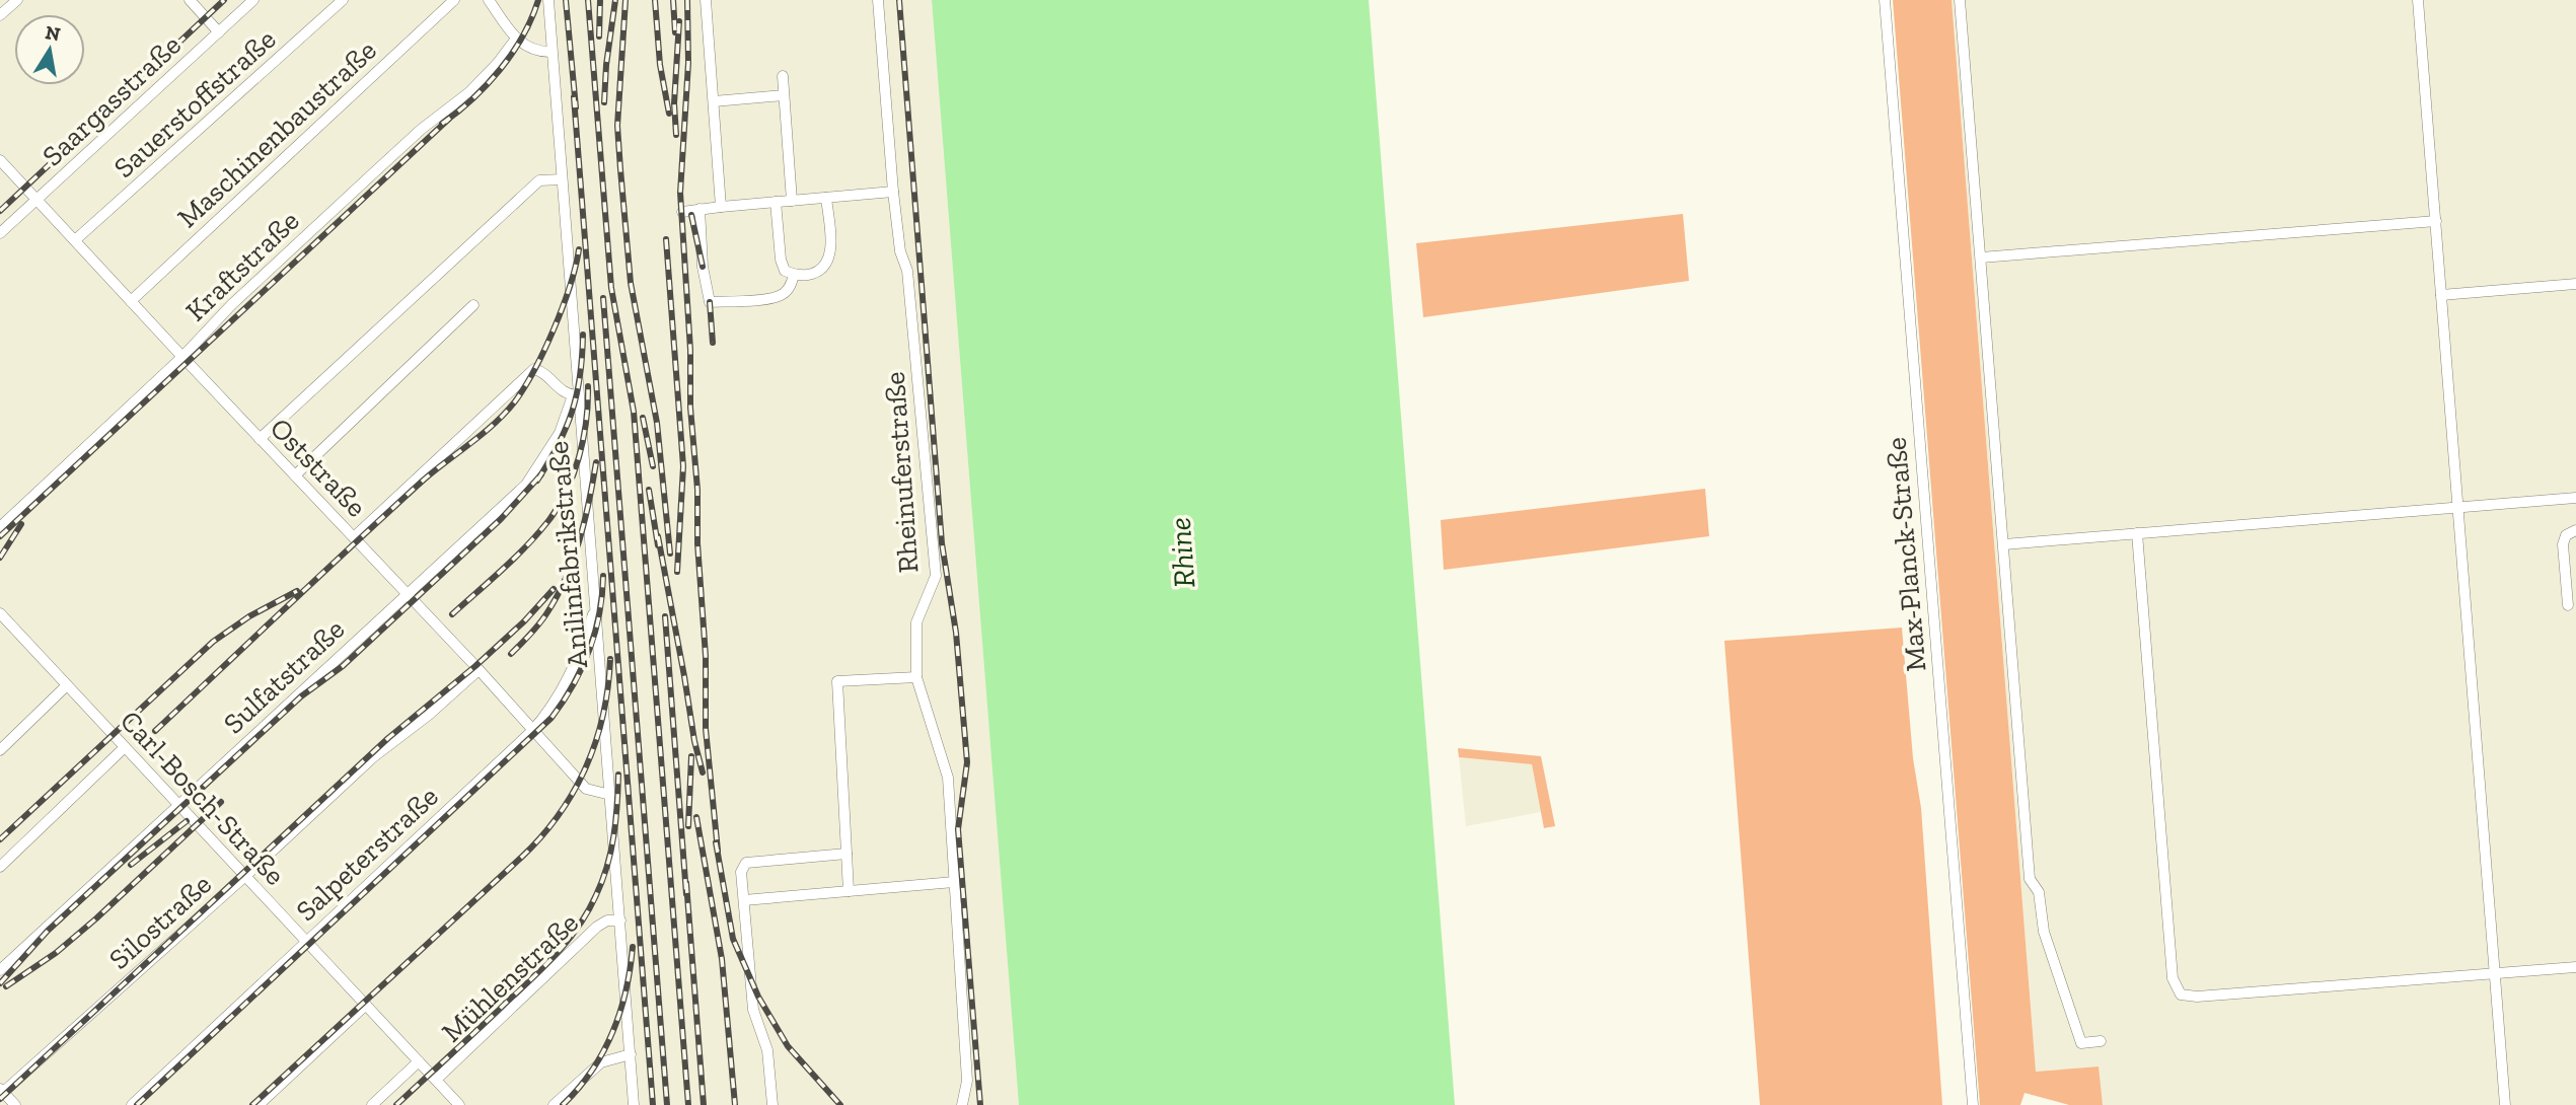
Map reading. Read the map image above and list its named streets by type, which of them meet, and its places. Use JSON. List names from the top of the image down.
{
  "streets": {
    "street": [
      "Saargasstraße",
      "Sauerstoffstraße",
      "Maschinenbaustraße",
      "Kraftstraße",
      "Oststraße",
      "Rheinuferstraße",
      "Anilinfabrikstraße",
      "Max-Planck-Straße",
      "Sulfatstraße",
      "Carl-Bosch-Straße",
      "Salpeterstraße",
      "Silostraße",
      "Mühlenstraße"
    ]
  },
  "crossings": [
    ["Saargasstraße", "Oststraße"],
    ["Sauerstoffstraße", "Oststraße"],
    ["Maschinenbaustraße", "Oststraße"],
    ["Kraftstraße", "Oststraße"],
    ["Oststraße", "Anilinfabrikstraße"],
    ["Oststraße", "Sulfatstraße"],
    ["Oststraße", "Salpeterstraße"],
    ["Oststraße", "Silostraße"],
    ["Anilinfabrikstraße", "Sulfatstraße"],
    ["Anilinfabrikstraße", "Salpeterstraße"],
    ["Anilinfabrikstraße", "Mühlenstraße"],
    ["Sulfatstraße", "Carl-Bosch-Straße"],
    ["Carl-Bosch-Straße", "Salpeterstraße"],
    ["Carl-Bosch-Straße", "Silostraße"],
    ["Carl-Bosch-Straße", "Mühlenstraße"]
  ],
  "water": ["Rhine"],
  "north": "top"
}
